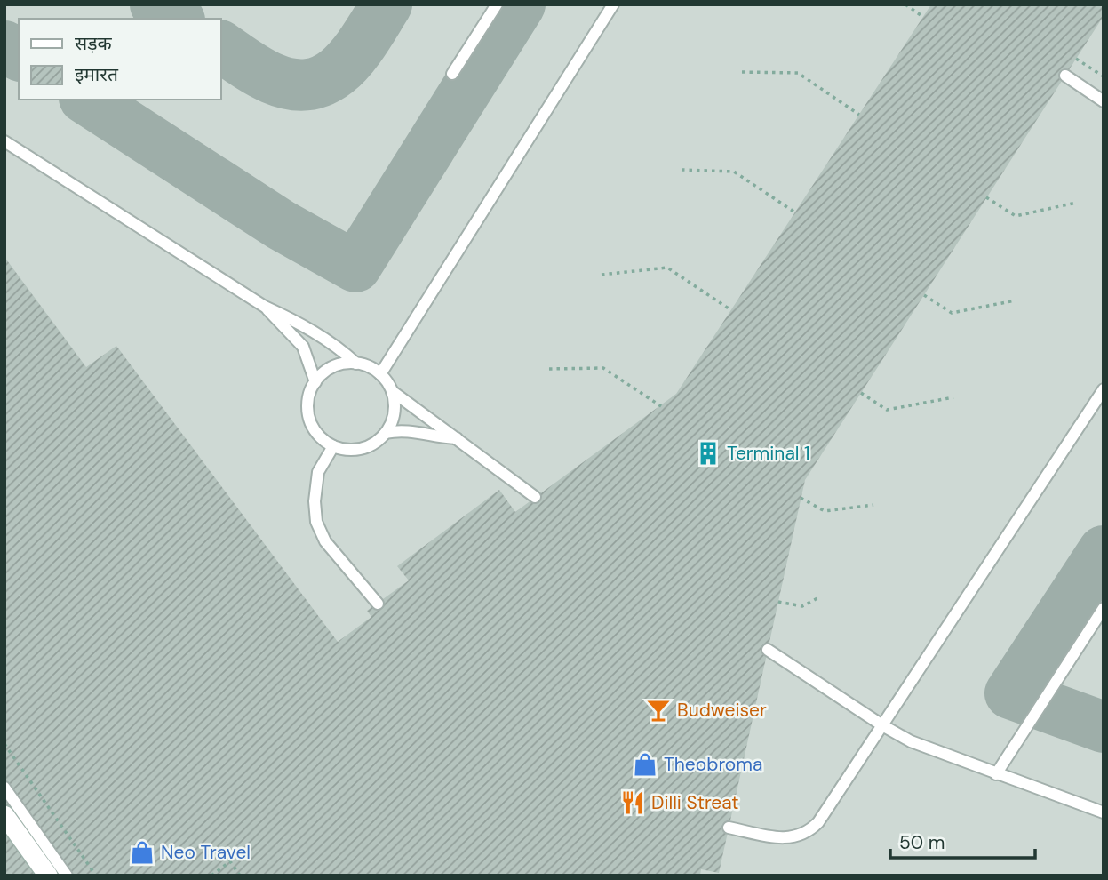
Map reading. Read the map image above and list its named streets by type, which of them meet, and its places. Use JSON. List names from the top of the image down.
{
  "places": {
    "building": ["Terminal 1"],
    "bar": ["Budweiser"],
    "shop": ["Theobroma", "Neo Travel"],
    "restaurant": ["Dilli Streat"]
  },
  "legend": ["सड़क", "इमारत"],
  "scale_bar": "50 m"
}
